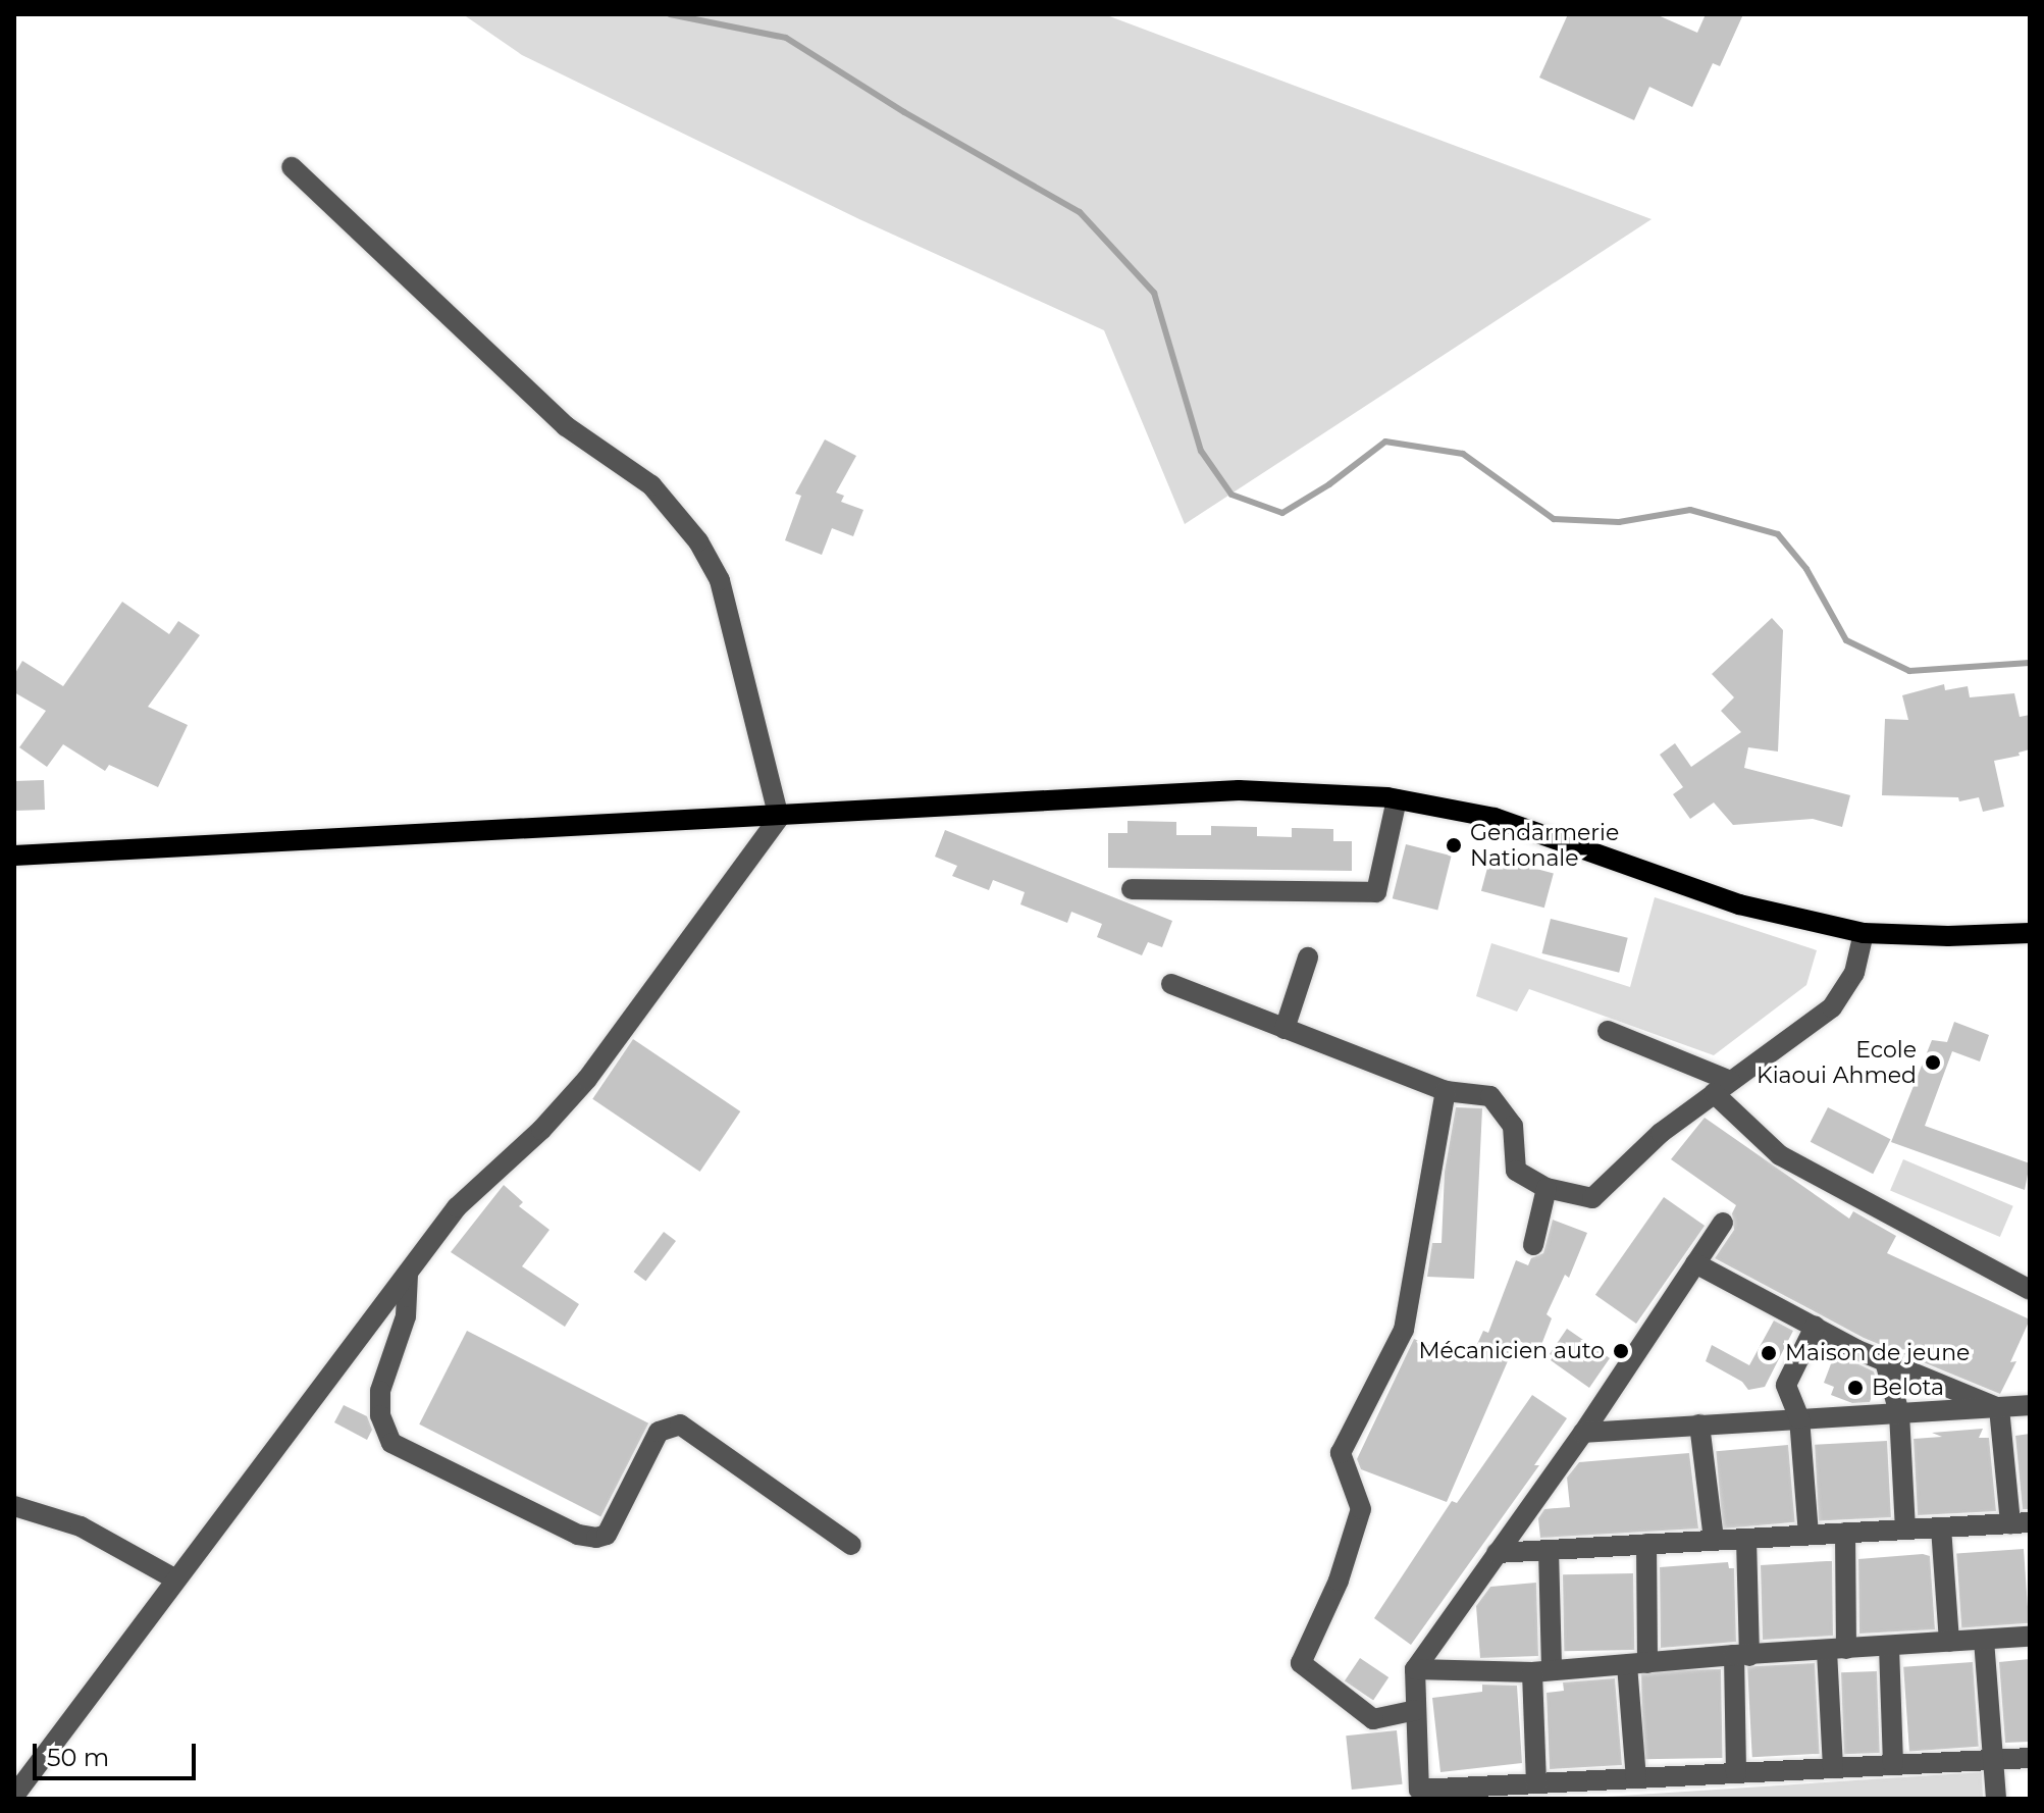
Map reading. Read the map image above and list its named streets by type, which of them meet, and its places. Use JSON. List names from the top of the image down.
{
  "places": [
    "Gendarmerie Nationale",
    "Ecole Kiaoui Ahmed",
    "Mécanicien auto",
    "Maison de jeune",
    "Belota"
  ],
  "scale_bar": "50 m"
}
